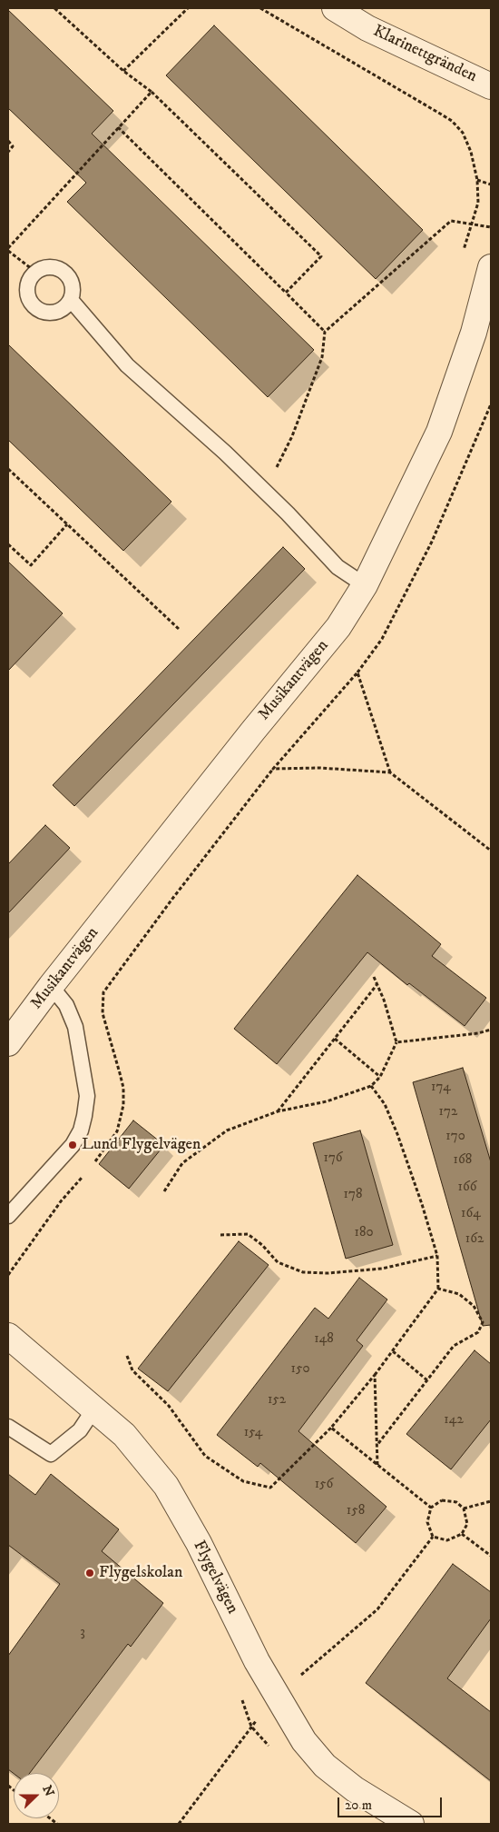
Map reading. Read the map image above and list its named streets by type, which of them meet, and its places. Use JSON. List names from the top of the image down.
{
  "streets": {
    "street": ["Klarinettgränden", "Musikantvägen", "Flygelvägen"]
  },
  "places": ["Lund Flygelvägen", "Flygelskolan"],
  "house_numbers": [
    "174",
    "172",
    "170",
    "176",
    "168",
    "166",
    "178",
    "164",
    "180",
    "162",
    "148",
    "150",
    "152",
    "142",
    "154",
    "156",
    "158",
    "3"
  ],
  "scale_bar": "20 m",
  "north": "right"
}
